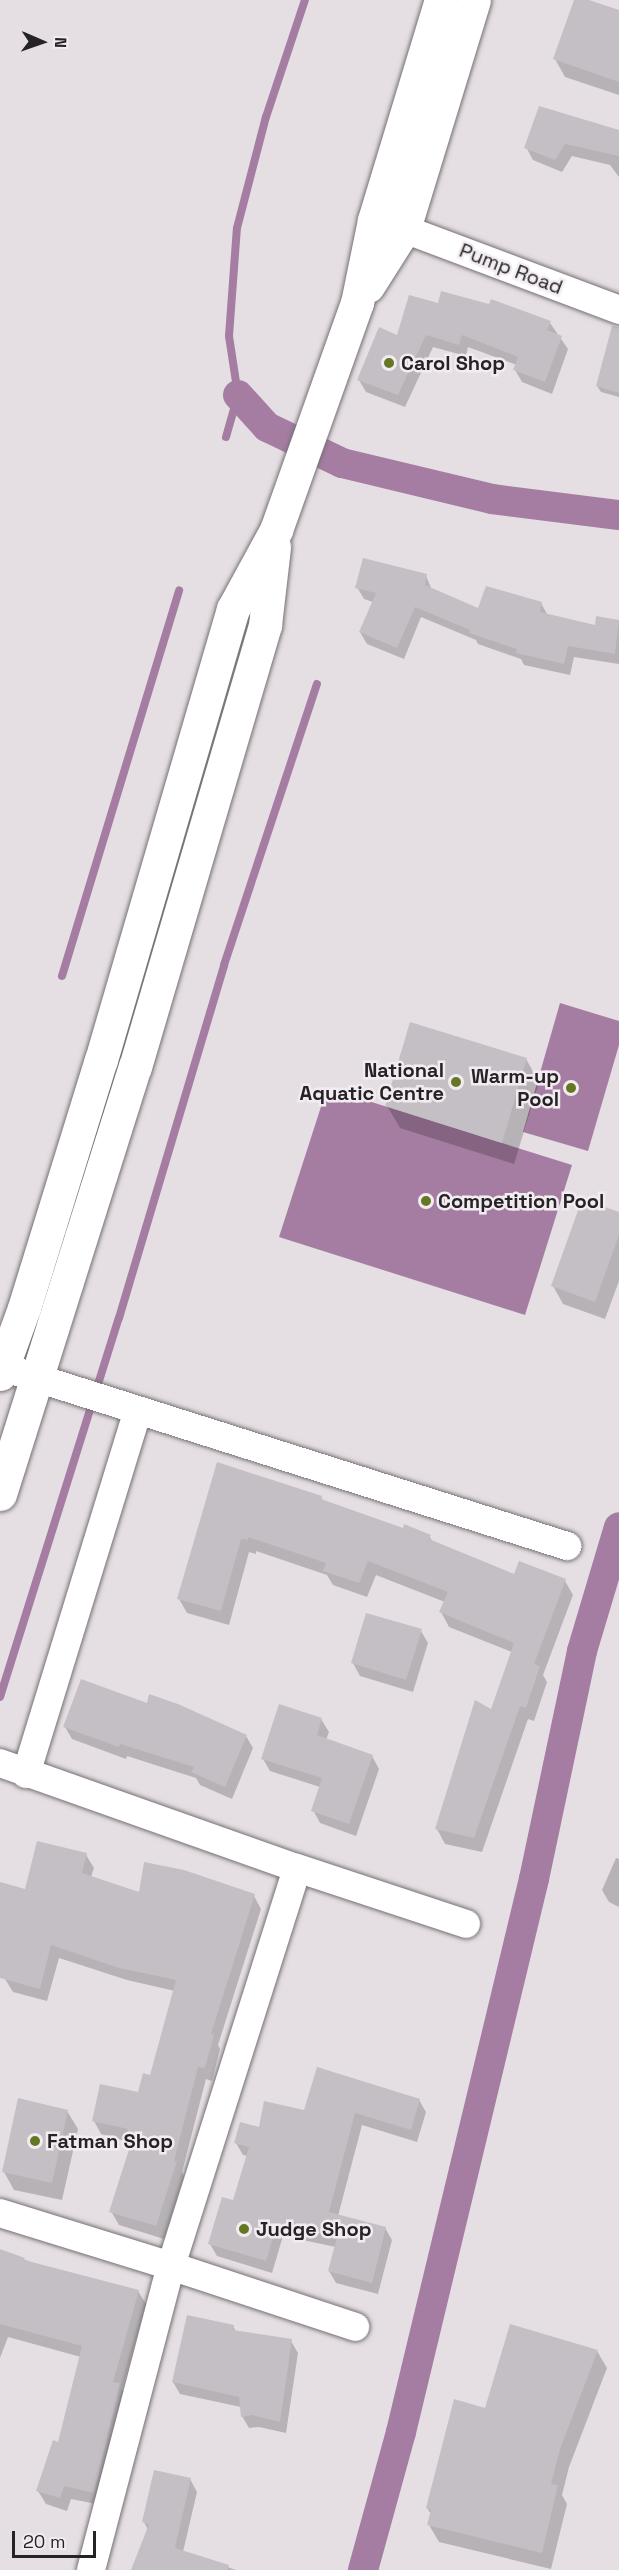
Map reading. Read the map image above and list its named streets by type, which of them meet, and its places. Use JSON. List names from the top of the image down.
{
  "streets": {
    "street": ["Pump Road"]
  },
  "places": [
    "Carol Shop",
    "National Aquatic Centre",
    "Warm-up Pool",
    "Competition Pool",
    "Fatman Shop",
    "Judge Shop"
  ],
  "scale_bar": "20 m",
  "north": "right"
}
